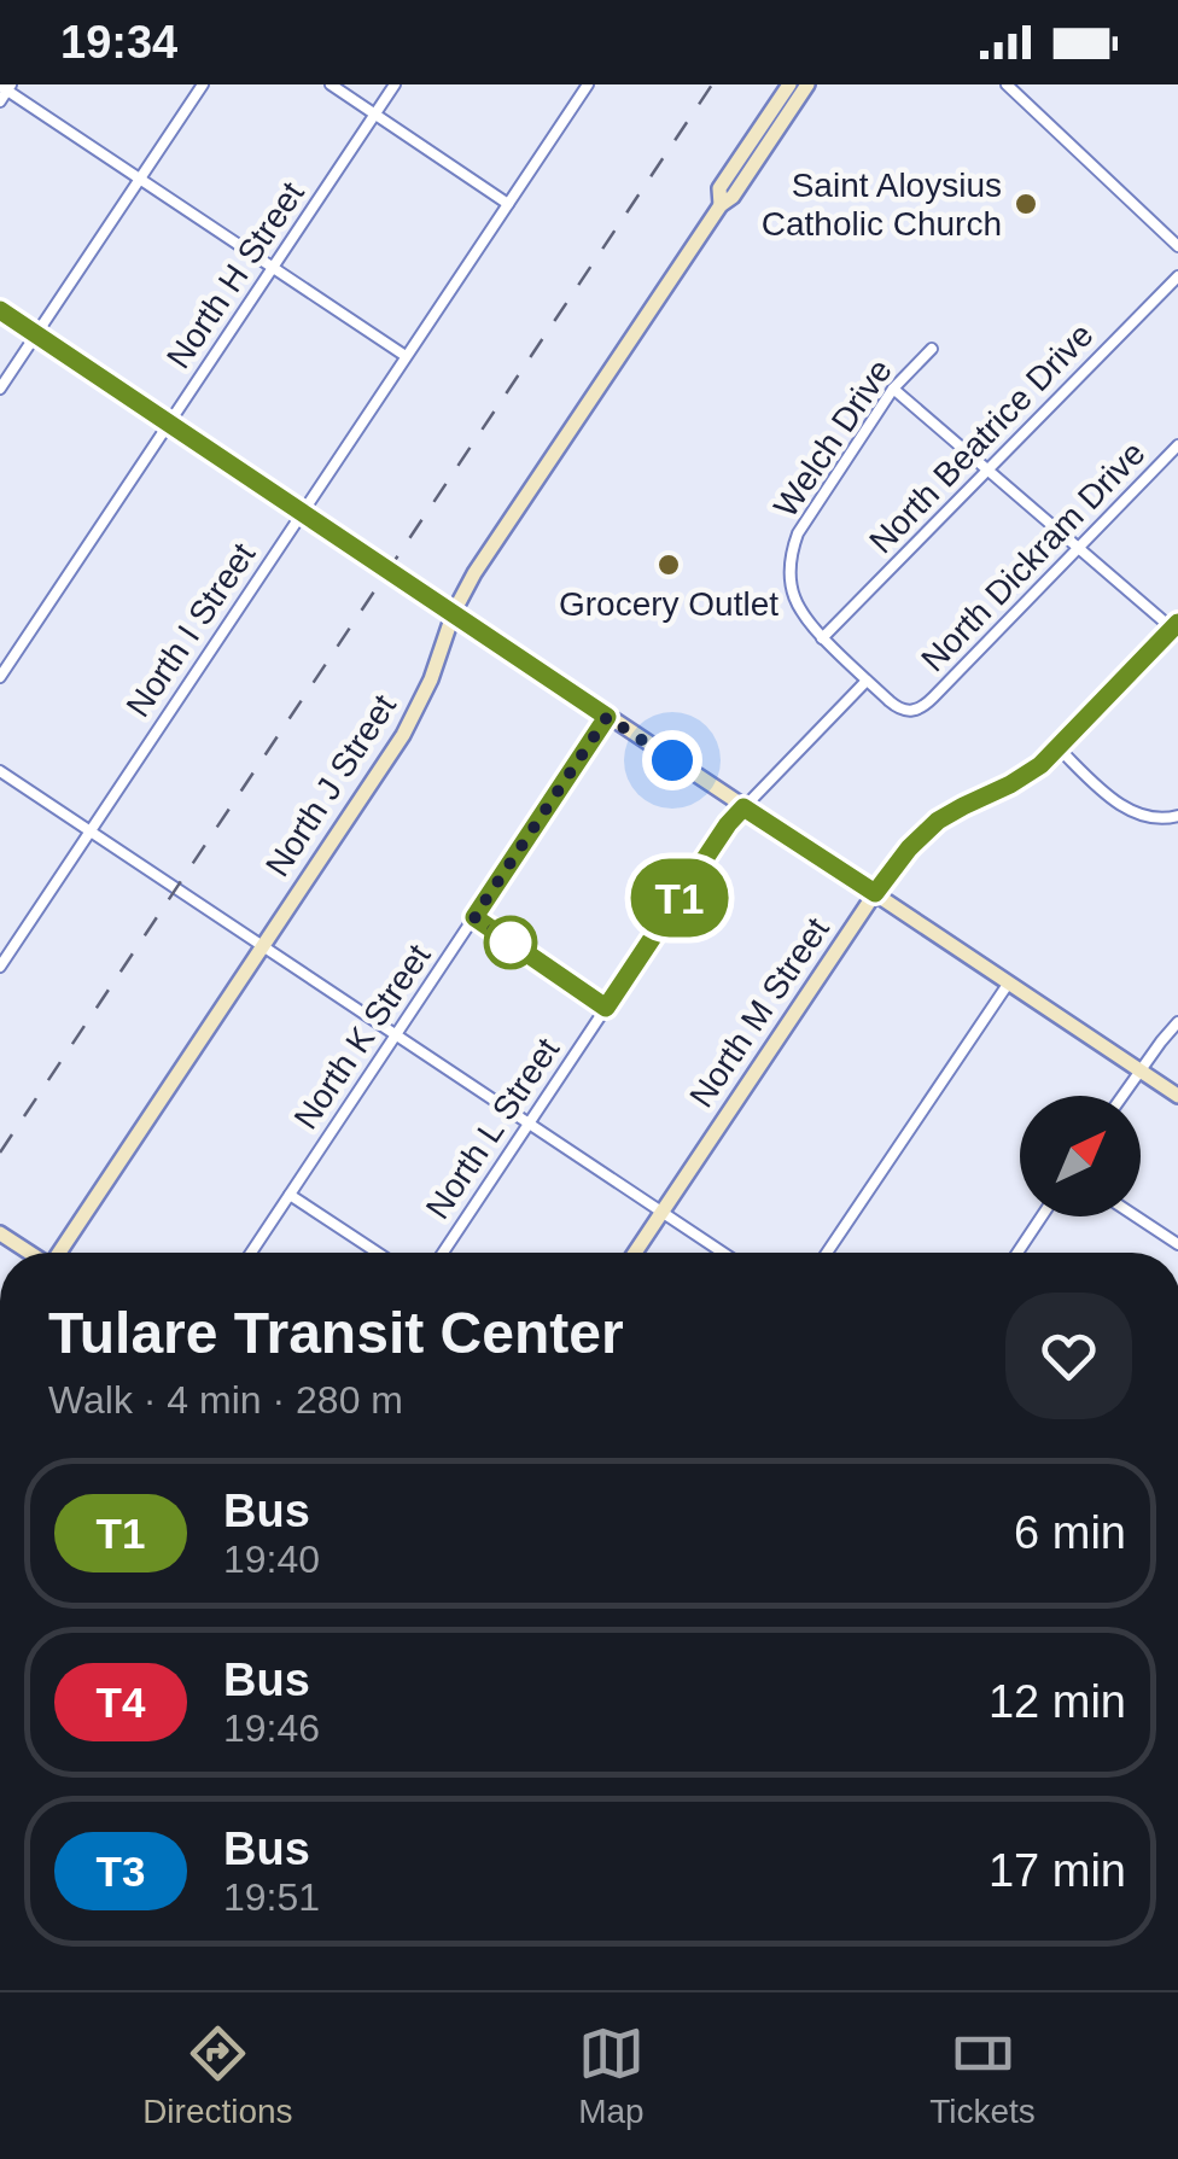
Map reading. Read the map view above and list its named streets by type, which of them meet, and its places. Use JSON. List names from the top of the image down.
{
  "streets": {
    "street": [
      "North H Street",
      "Welch Drive",
      "North Beatrice Drive",
      "North Dickram Drive",
      "North I Street",
      "North J Street",
      "North M Street",
      "North K Street",
      "North L Street"
    ]
  },
  "crossings": [
    ["Welch Drive", "North Beatrice Drive"],
    ["Welch Drive", "North Dickram Drive"],
    ["Welch Drive", "North L Street"],
    ["North Dickram Drive", "North L Street"]
  ],
  "places": ["Saint Aloysius Catholic Church", "Grocery Outlet"],
  "lines": ["bus line T1"],
  "north": "top right",
  "page": {
    "status": "19:34",
    "on_map": "T1",
    "heading": ["Tulare Transit Center", "Walk · 4 min · 280 m"],
    "list": [
      {
        "mark": "T1",
        "name": "Bus",
        "note": "19:40",
        "value": "6 min"
      },
      {
        "mark": "T4",
        "name": "Bus",
        "note": "19:46",
        "value": "12 min"
      },
      {
        "mark": "T3",
        "name": "Bus",
        "note": "19:51",
        "value": "17 min"
      }
    ],
    "tabs": ["Directions", "Map", "Tickets"]
  }
}
